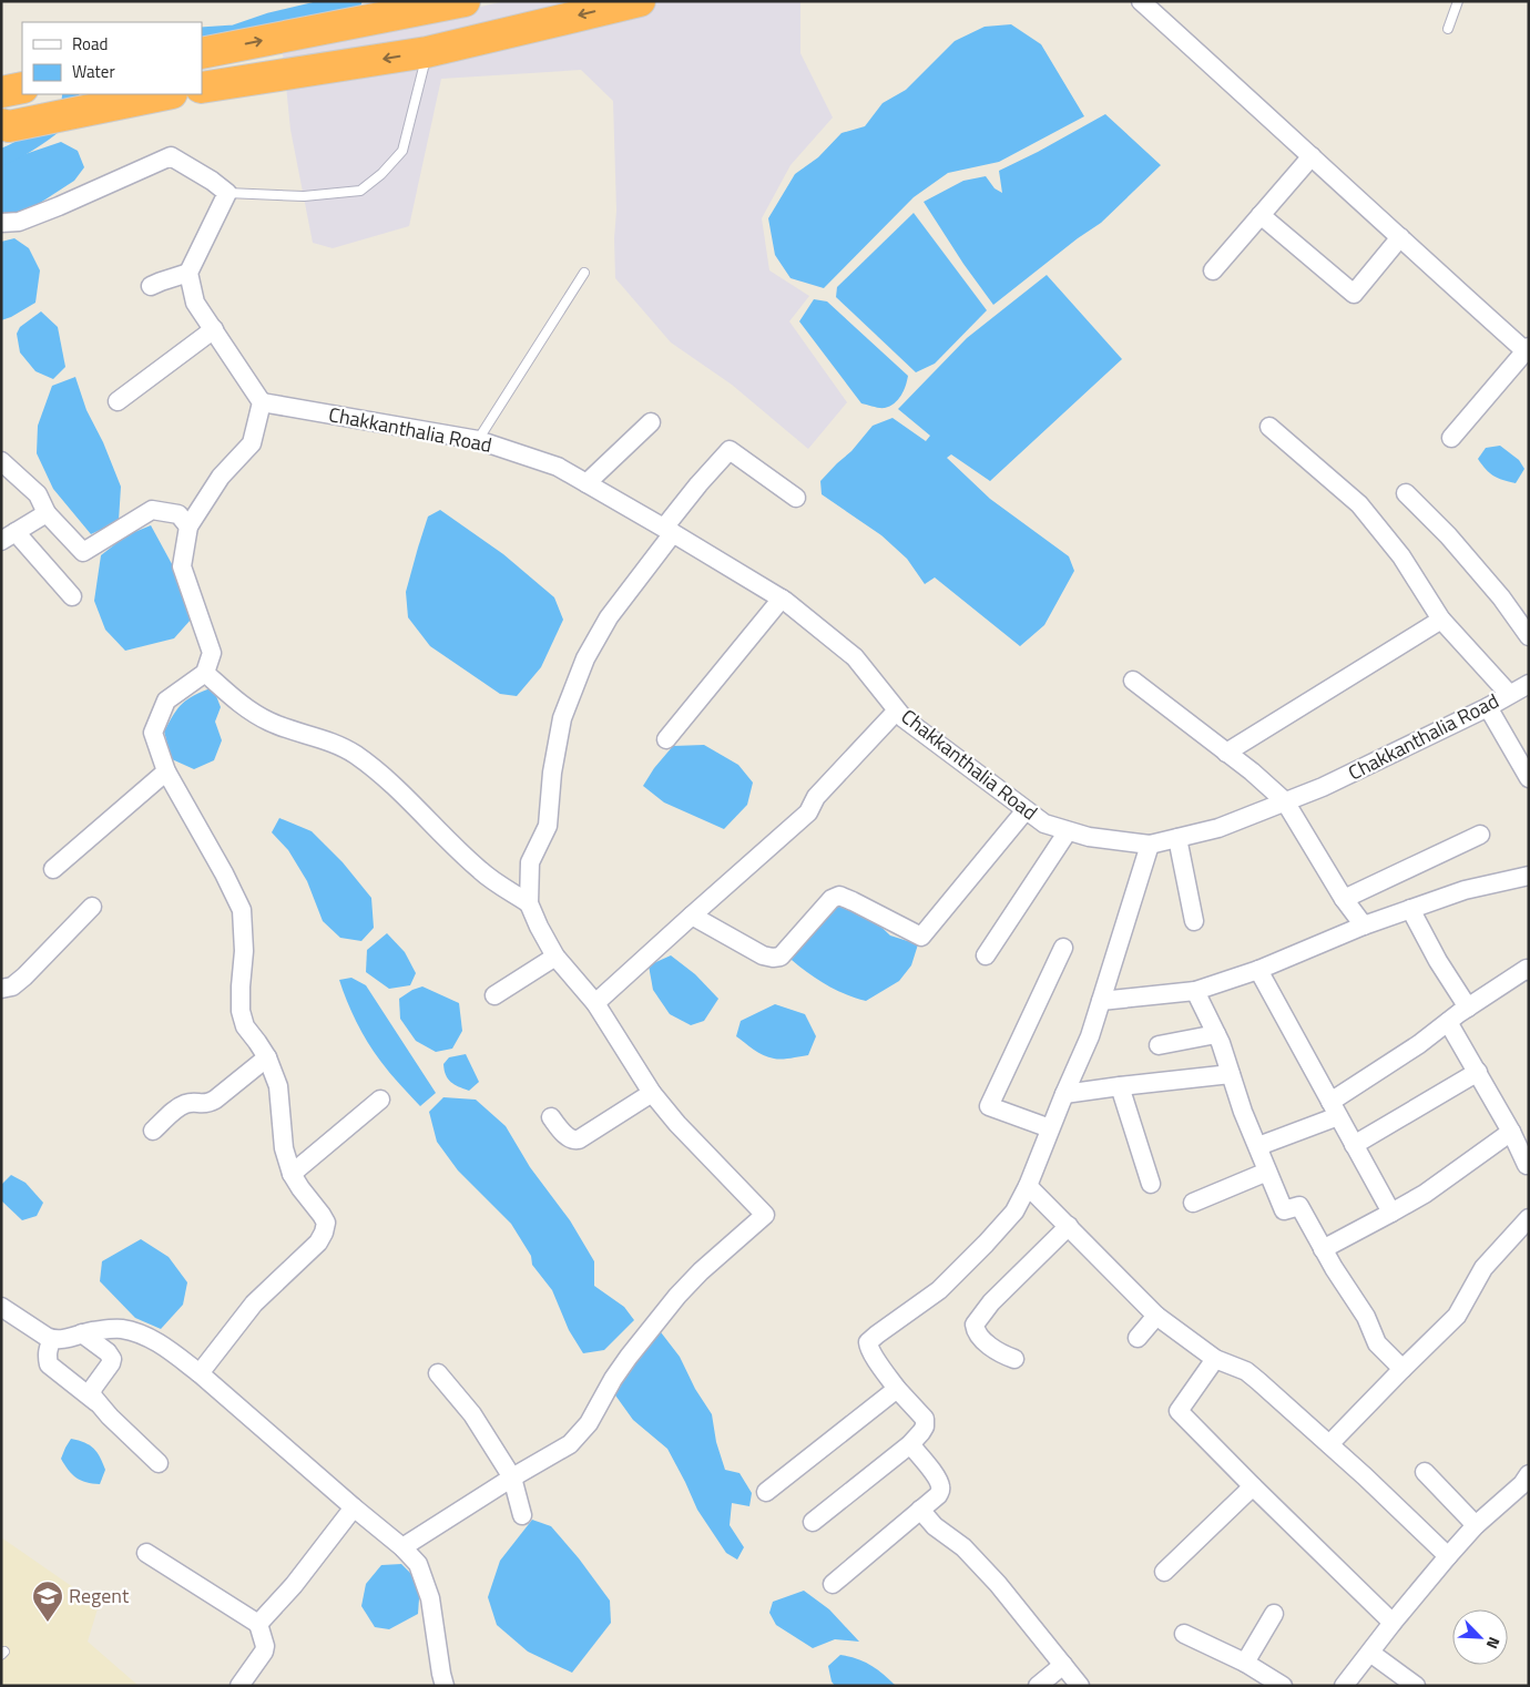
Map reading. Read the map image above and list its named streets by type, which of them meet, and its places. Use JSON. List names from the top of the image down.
{
  "streets": {
    "street": ["Chakkanthalia Road"]
  },
  "places": {
    "school or university": ["Regent"]
  },
  "legend": ["Road", "Water"],
  "north": "bottom right"
}
